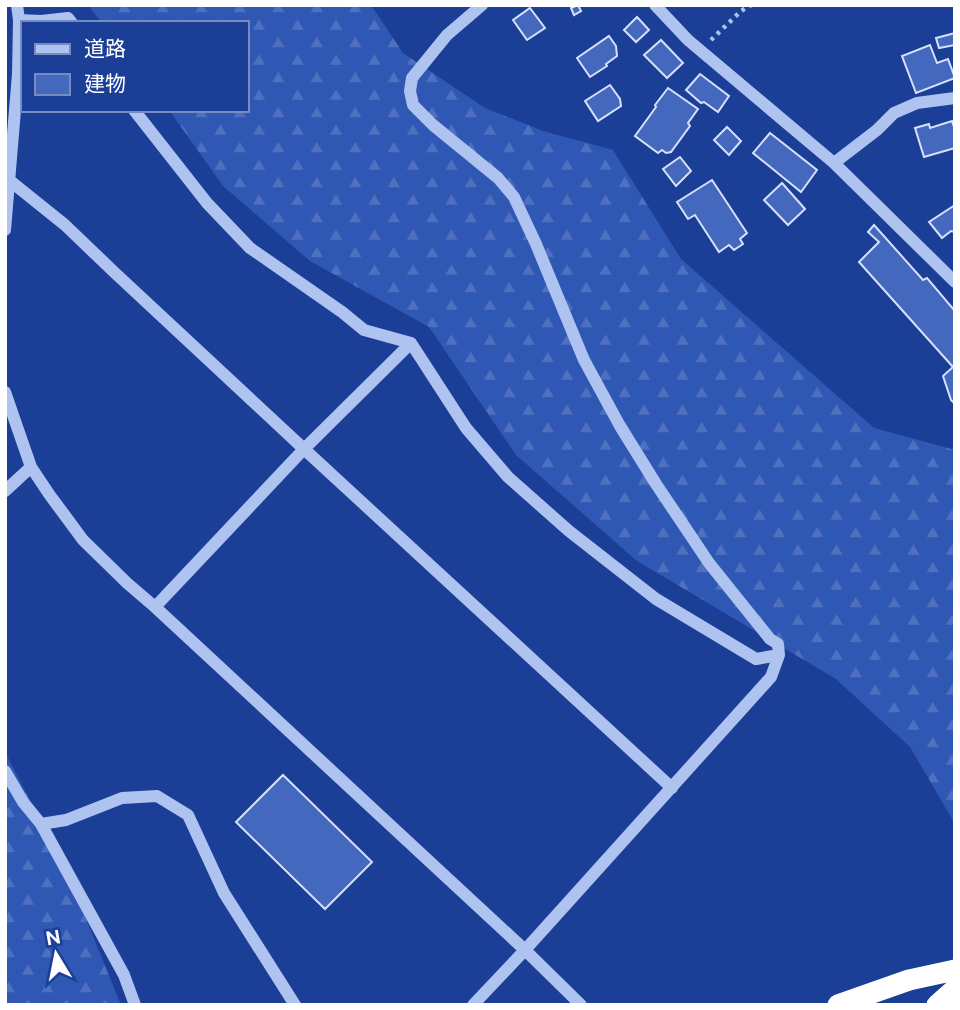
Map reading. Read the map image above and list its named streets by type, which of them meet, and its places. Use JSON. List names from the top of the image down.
{
  "legend": ["道路", "建物"],
  "north": "top"
}
